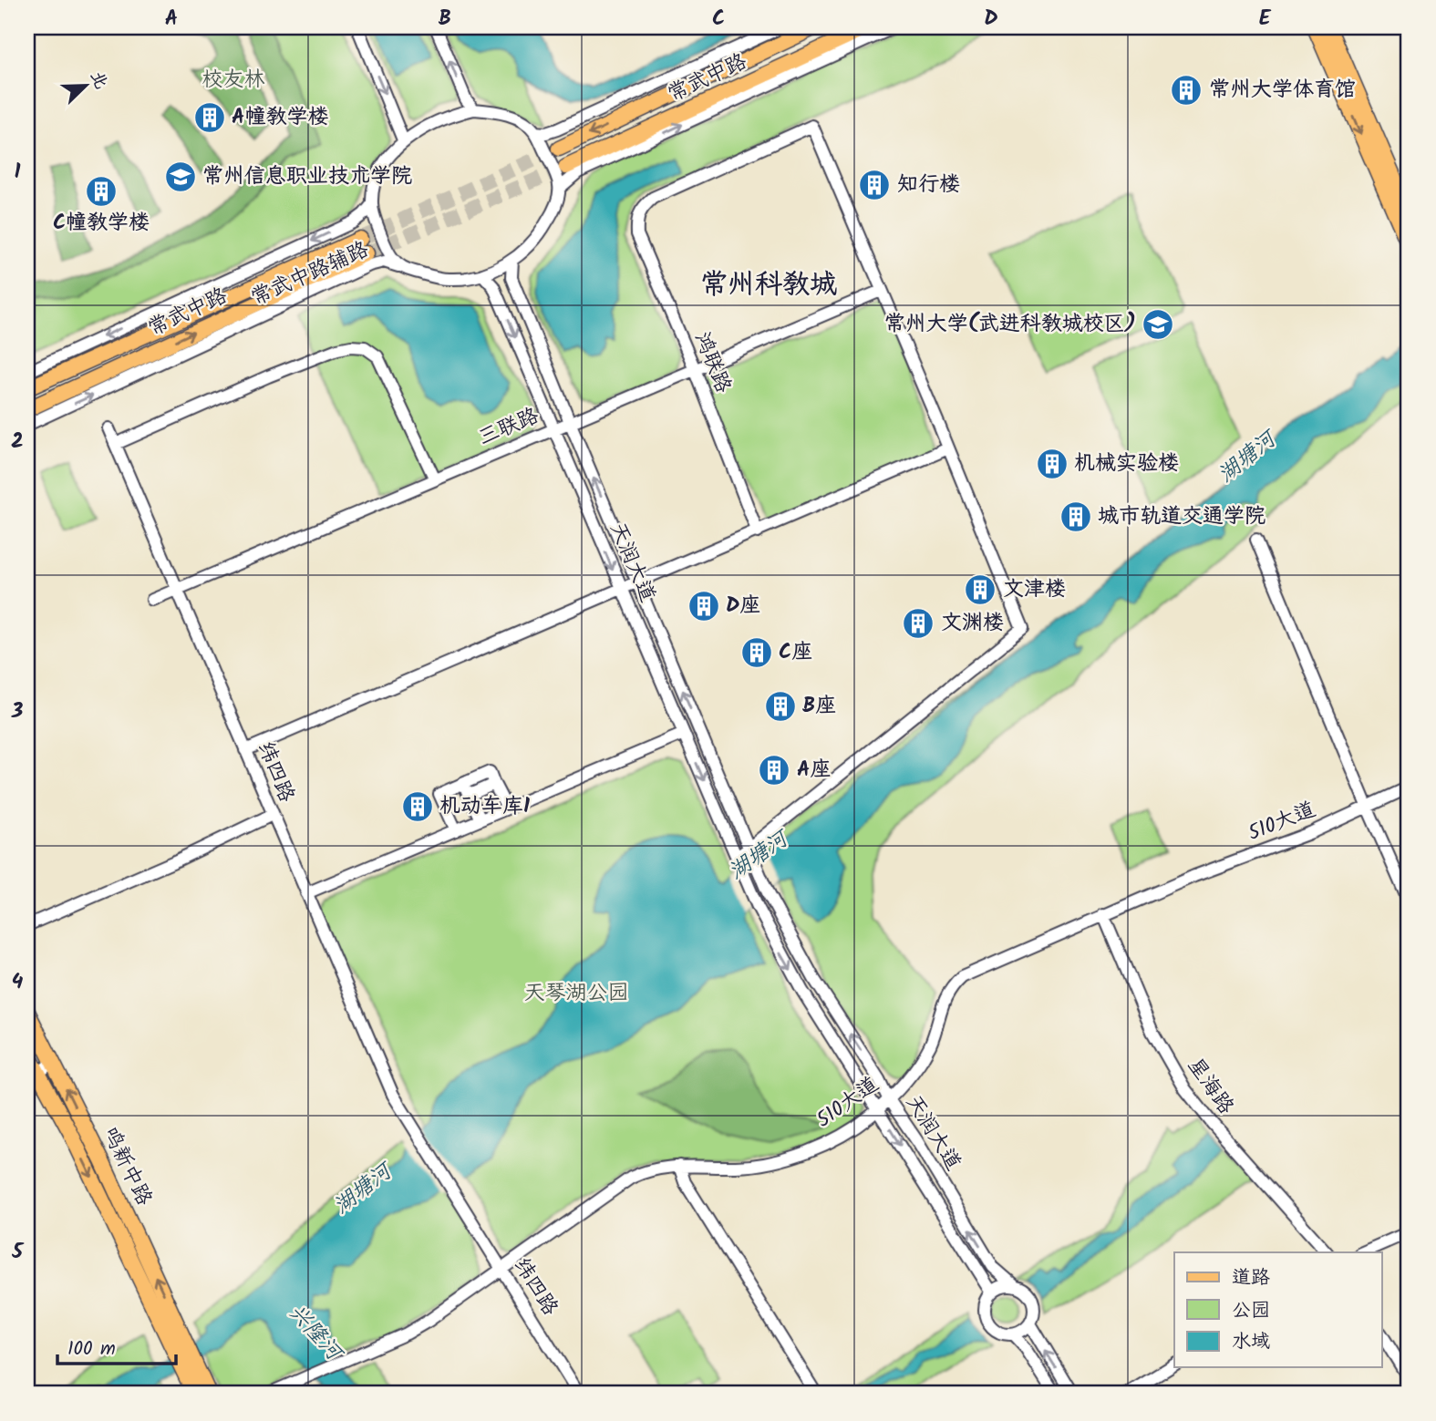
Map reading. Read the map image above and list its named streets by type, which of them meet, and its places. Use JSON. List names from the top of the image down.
{
  "streets": {
    "main road": ["常武中路", "鸣新中路"],
    "street": [
      "常武中路辅路",
      "鸿联路",
      "三联路",
      "天润大道",
      "纬四路",
      "510大道",
      "星海路"
    ]
  },
  "crossings": [
    ["常武中路辅路", "天润大道"],
    ["鸿联路", "三联路"],
    ["三联路", "天润大道"],
    ["三联路", "纬四路"],
    ["天润大道", "510大道"],
    ["纬四路", "510大道"],
    ["510大道", "星海路"]
  ],
  "districts": ["常州科教城"],
  "water": ["湖塘河", "兴隆河"],
  "parks": ["校友林", "天琴湖公园"],
  "places": {
    "building": [
      "常州大学体育馆",
      "A幢教学楼",
      "知行楼",
      "C幢教学楼",
      "机械实验楼",
      "城市轨道交通学院",
      "文津楼",
      "D座",
      "文渊楼",
      "C座",
      "B座",
      "A座",
      "机动车库1"
    ],
    "school or university": ["常州信息职业技术学院", "常州大学(武进科教城校区)"]
  },
  "legend": ["道路", "公园", "水域"],
  "scale_bar": "100 m",
  "north": "top right",
  "grid": {
    "columns": [
      "A",
      "B",
      "C",
      "D",
      "E"
    ],
    "rows": [
      "1",
      "2",
      "3",
      "4",
      "5"
    ]
  }
}
